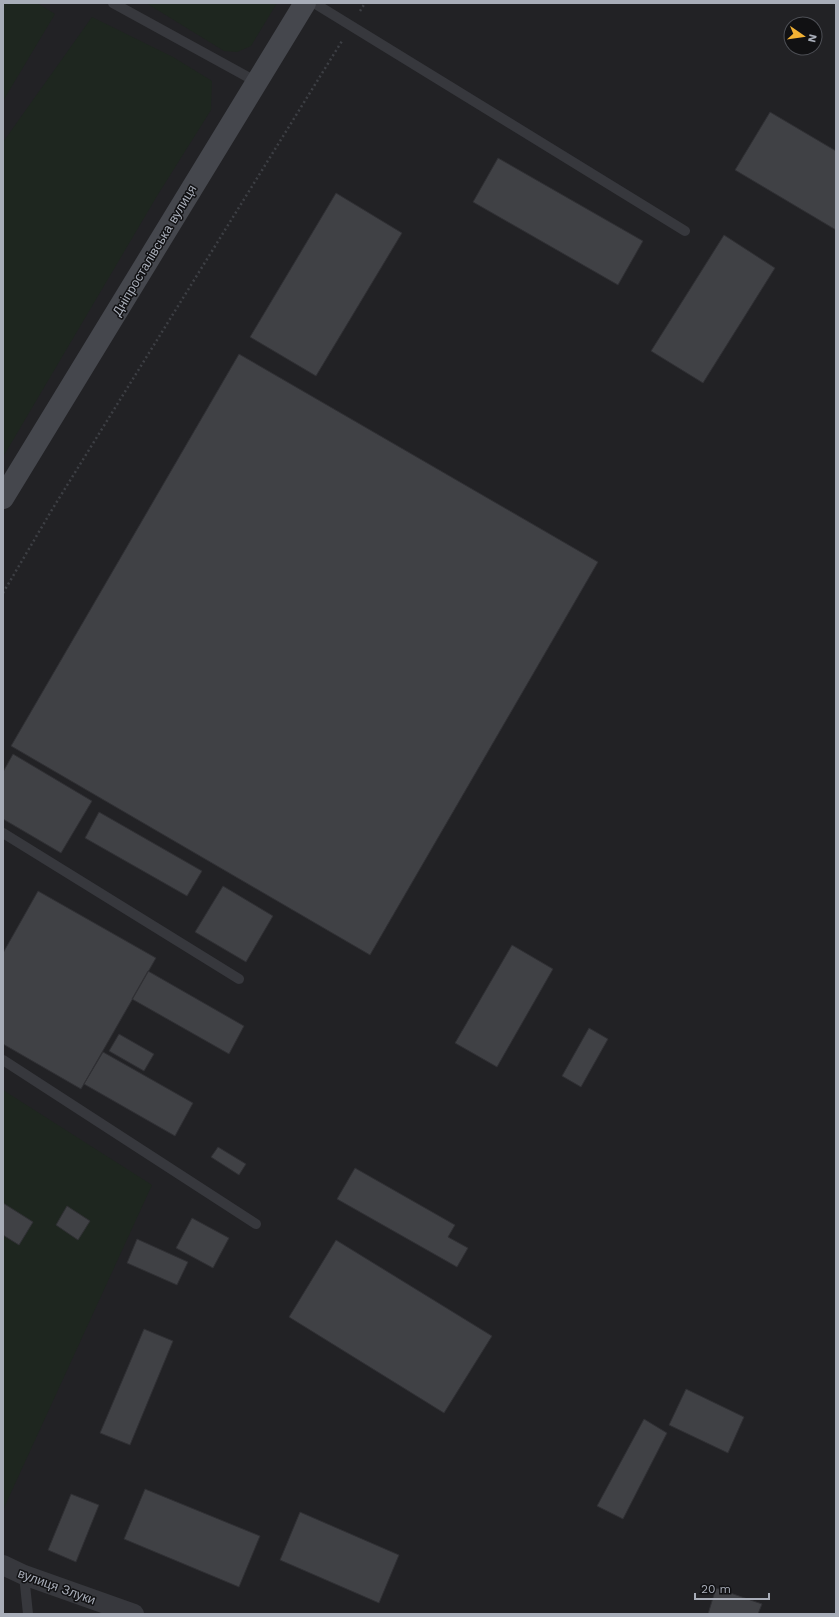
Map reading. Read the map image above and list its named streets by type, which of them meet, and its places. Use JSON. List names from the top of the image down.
{
  "streets": {
    "street": ["Дніпросталівська вулиця", "вулиця Злуки"]
  },
  "scale_bar": "20 m",
  "north": "right"
}
